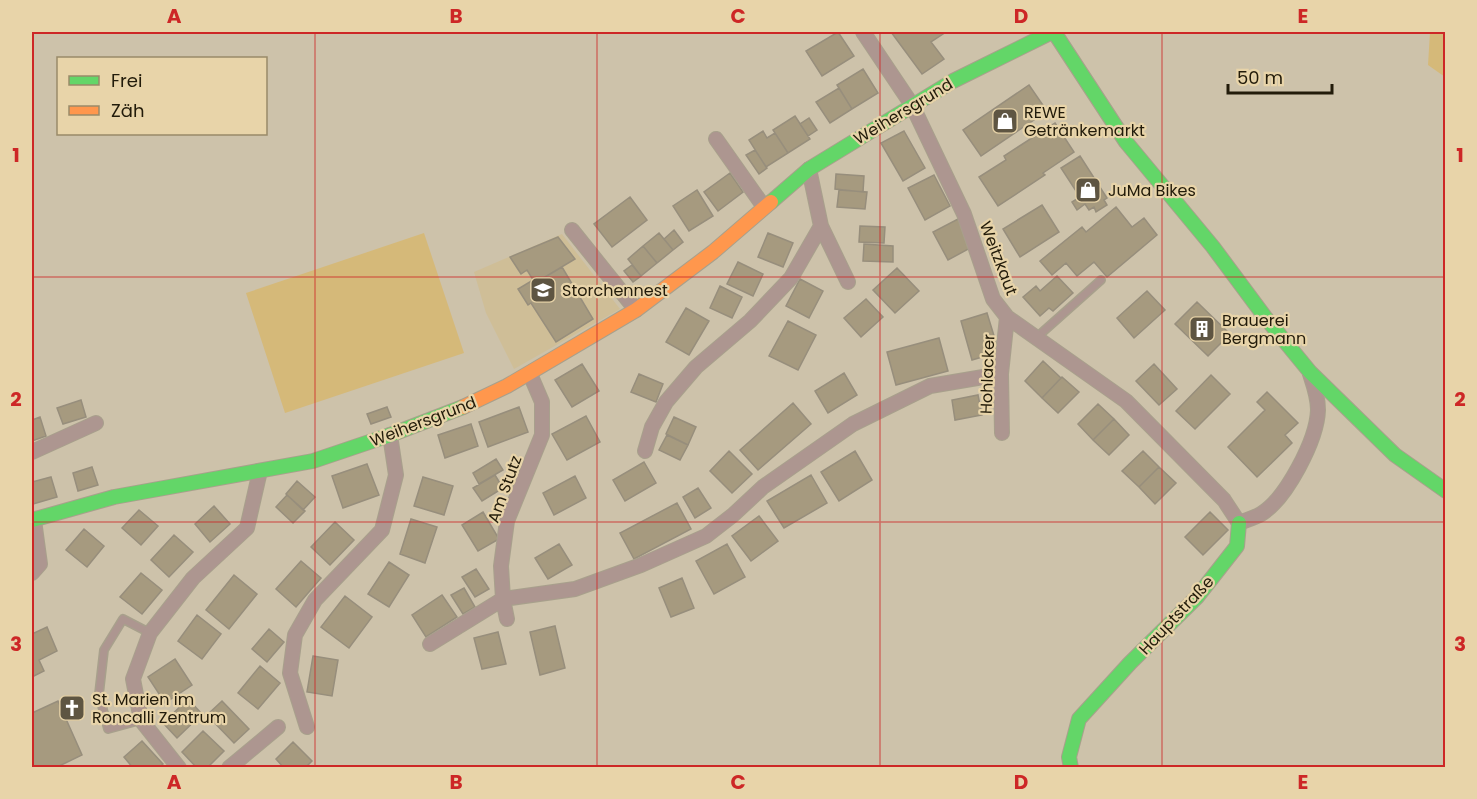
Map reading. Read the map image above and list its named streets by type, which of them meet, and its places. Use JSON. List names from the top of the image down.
{
  "streets": {
    "street": [
      "Weihersgrund",
      "Weitzkaut",
      "Hohlacker",
      "Am Stutz",
      "Hauptstraße"
    ]
  },
  "crossings": [
    ["Weihersgrund", "Weitzkaut"],
    ["Weihersgrund", "Am Stutz"],
    ["Weitzkaut", "Hohlacker"],
    ["Weitzkaut", "Hauptstraße"]
  ],
  "places": {
    "shop": ["REWE Getränkemarkt", "JuMa Bikes"],
    "school or university": ["Storchennest"],
    "building": ["Brauerei Bergmann"],
    "church": ["St. Marien im Roncalli Zentrum"]
  },
  "legend": ["Frei", "Zäh"],
  "scale_bar": "50 m",
  "grid": {
    "columns": [
      "A",
      "B",
      "C",
      "D",
      "E"
    ],
    "rows": ["1", "2", "3"]
  }
}
